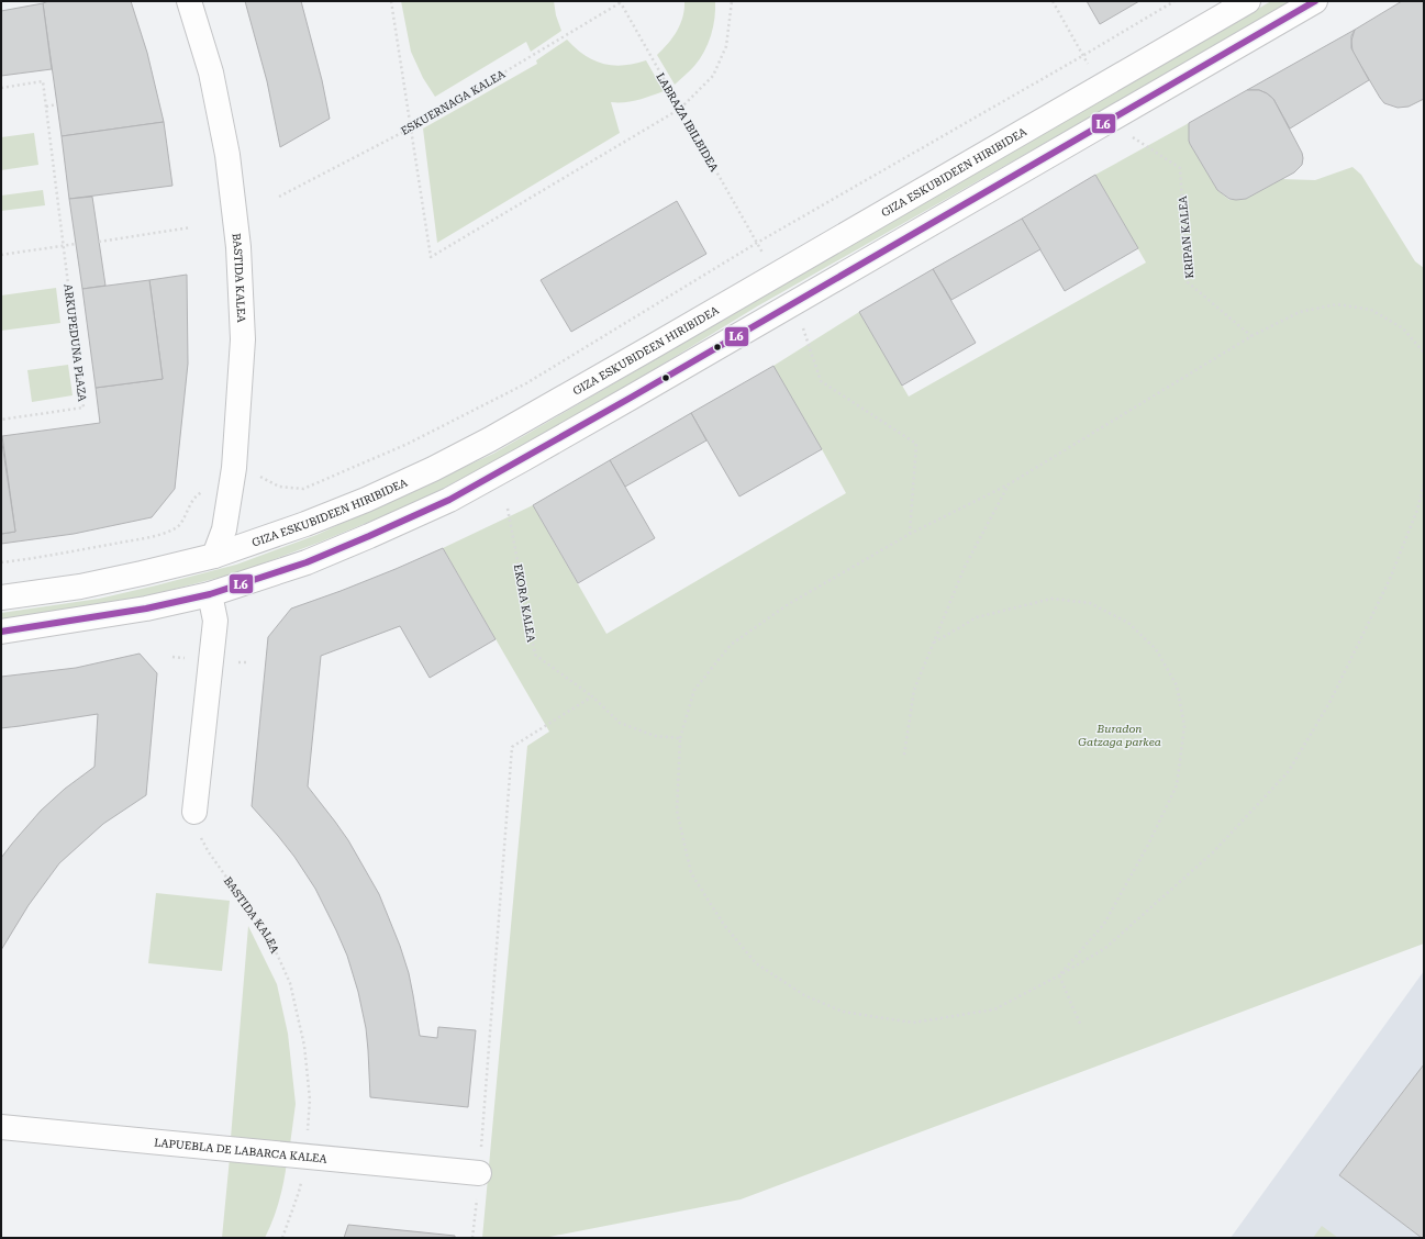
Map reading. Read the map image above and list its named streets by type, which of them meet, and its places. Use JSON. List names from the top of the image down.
{
  "streets": {
    "street": ["GIZA ESKUBIDEEN HIRIBIDEA", "BASTIDA KALEA", "LAPUEBLA DE LABARCA KALEA"],
    "path": [
      "ESKUERNAGA KALEA",
      "LABRAZA IBILBIDEA",
      "KRIPAN KALEA",
      "ARKUPEDUNA PLAZA",
      "EKORA KALEA"
    ]
  },
  "crossings": [
    ["ESKUERNAGA KALEA", "LABRAZA IBILBIDEA"],
    ["GIZA ESKUBIDEEN HIRIBIDEA", "BASTIDA KALEA"],
    ["BASTIDA KALEA", "LAPUEBLA DE LABARCA KALEA"]
  ],
  "parks": ["Buradon Gatzaga parkea"],
  "lines": ["transit line L6"]
}
